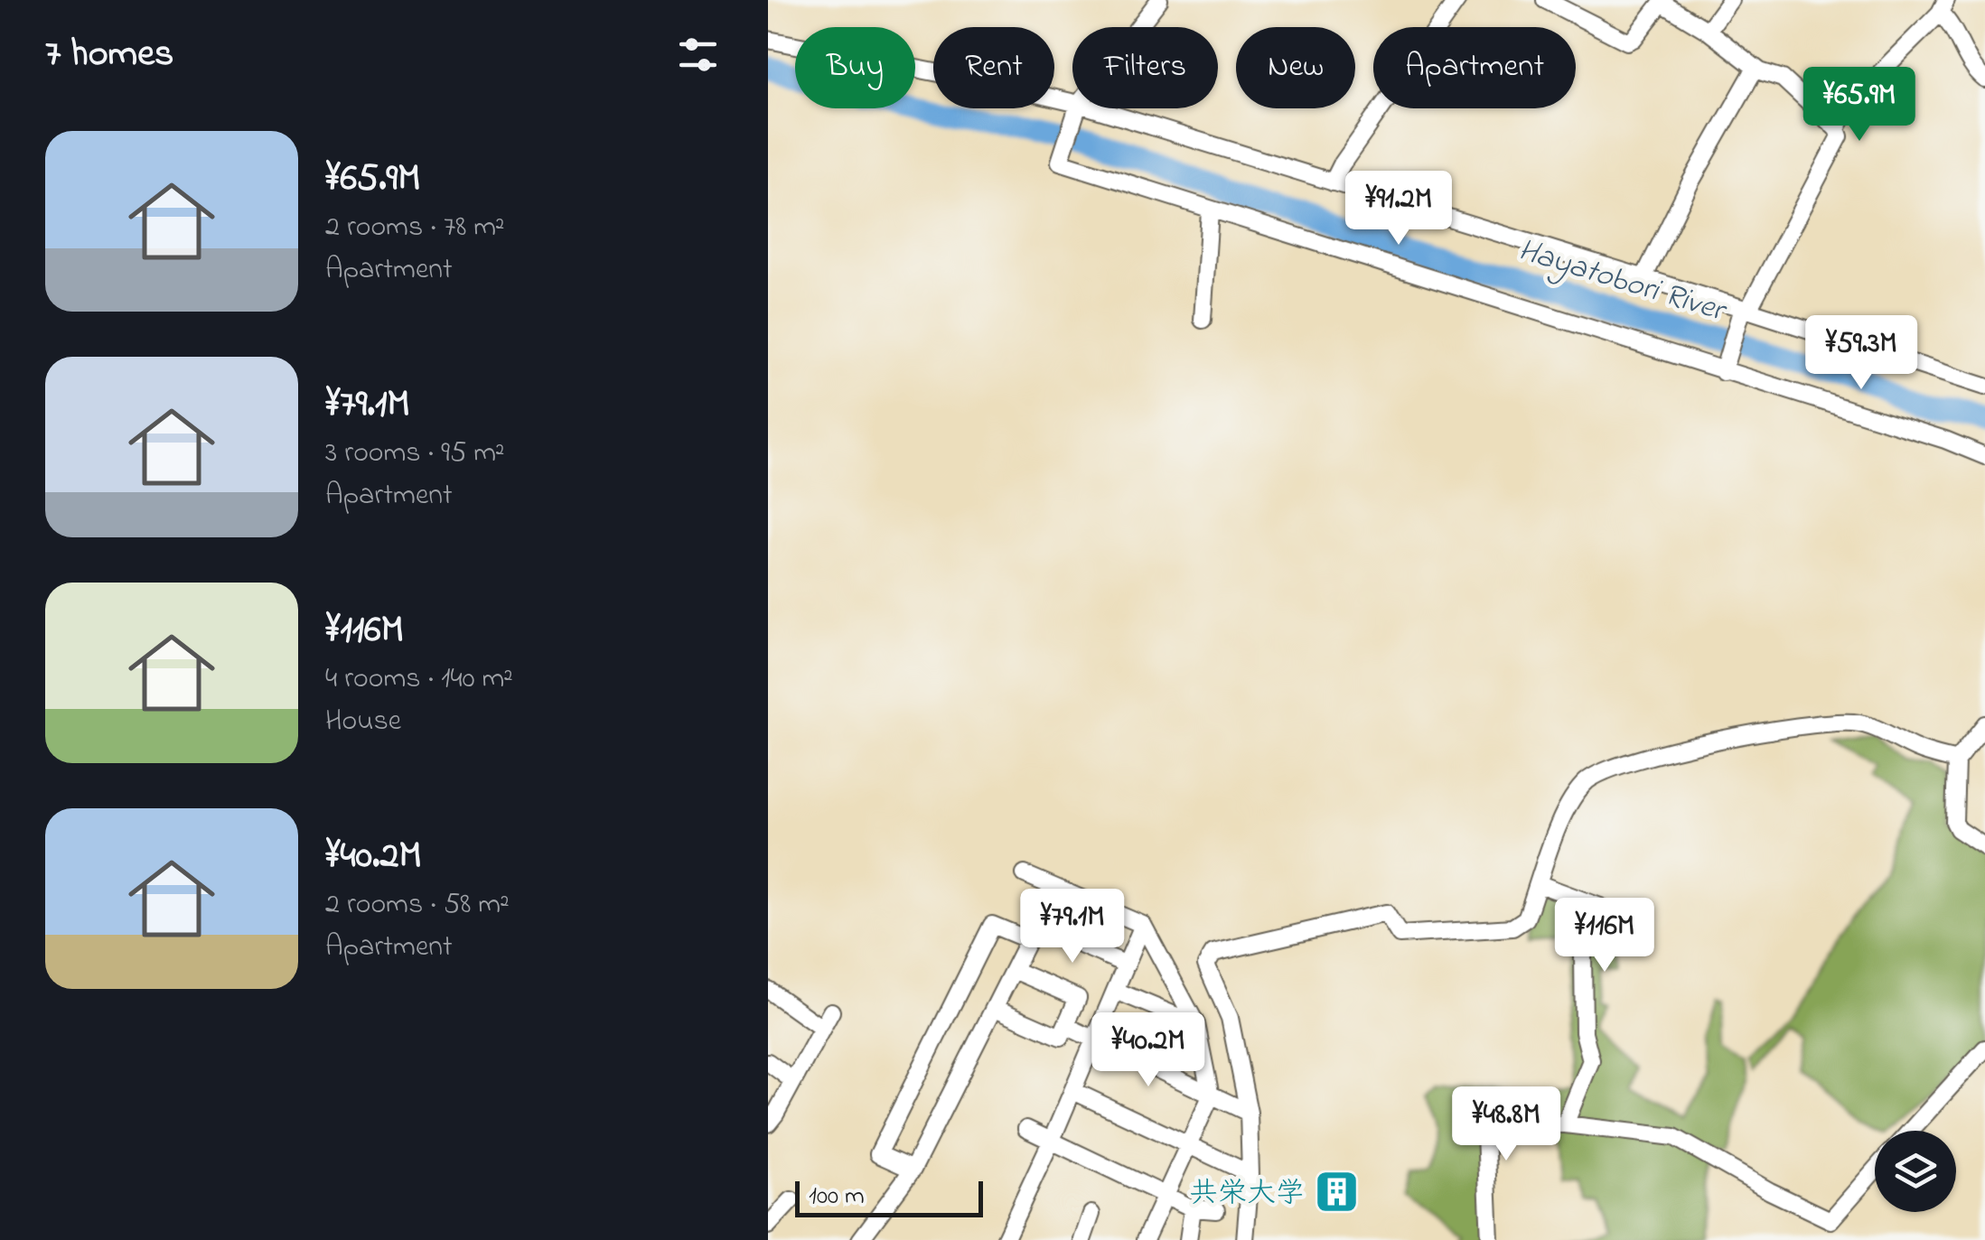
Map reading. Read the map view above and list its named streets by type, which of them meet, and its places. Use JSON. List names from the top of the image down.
{
  "water": ["Hayatobori River"],
  "places": {
    "building": ["共栄大学"]
  },
  "scale_bar": "100 m",
  "page": {
    "heading": "7 homes",
    "chip": [
      "Buy",
      "Rent",
      "Filters",
      "New",
      "Apartment"
    ],
    "price": [
      "¥65.9M",
      "¥91.2M",
      "¥59.3M",
      "¥79.1M",
      "¥116M",
      "¥40.2M",
      "¥48.8M"
    ],
    "list": [
      {
        "name": "¥65.9M",
        "note": "2 rooms · 78 m² · Apartment"
      },
      {
        "name": "¥79.1M",
        "note": "3 rooms · 95 m² · Apartment"
      },
      {
        "name": "¥116M",
        "note": "4 rooms · 140 m² · House"
      },
      {
        "name": "¥40.2M",
        "note": "2 rooms · 58 m² · Apartment"
      }
    ],
    "scale": "100 m"
  }
}
